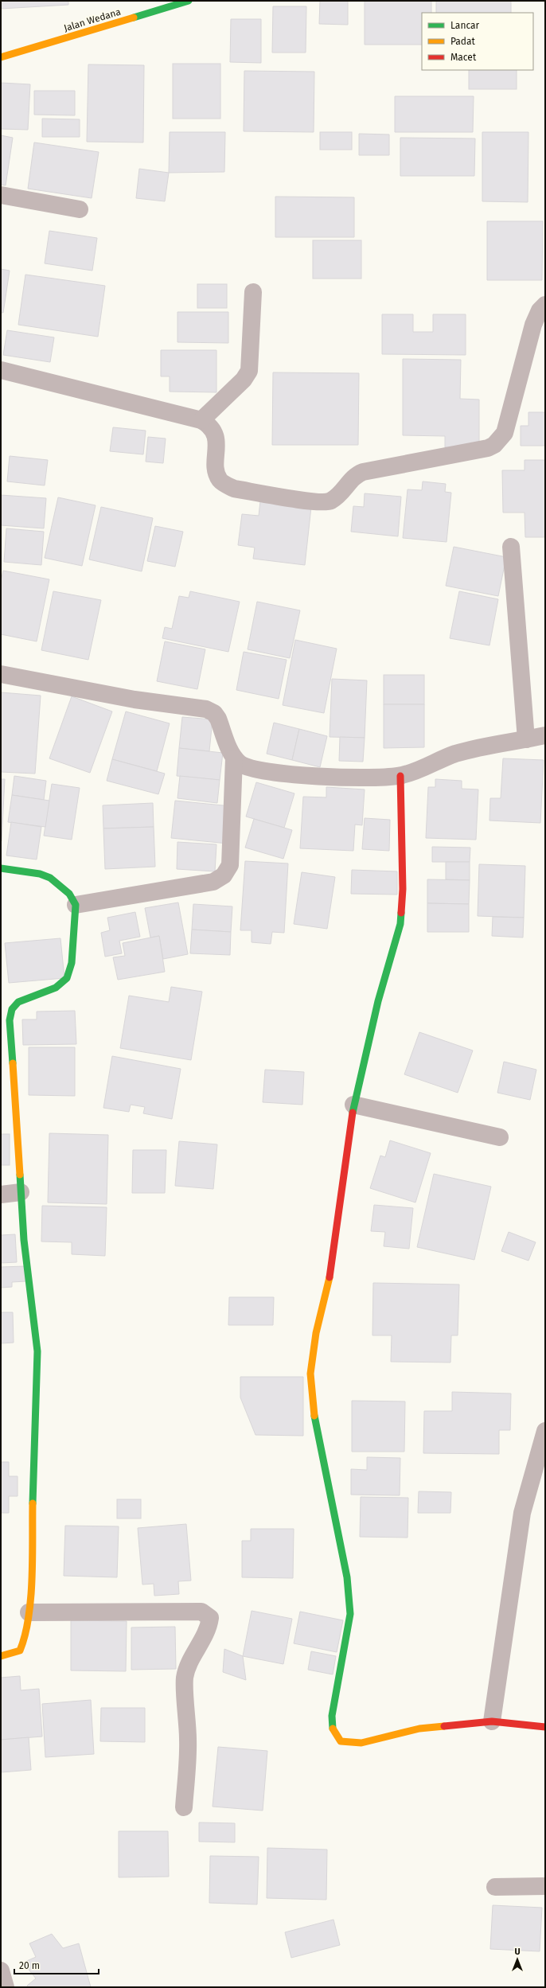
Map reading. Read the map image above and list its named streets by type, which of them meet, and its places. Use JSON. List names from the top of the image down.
{
  "streets": {
    "street": ["Jalan Wedana"]
  },
  "legend": ["Lancar", "Padat", "Macet"],
  "scale_bar": "20 m",
  "north": "top"
}
